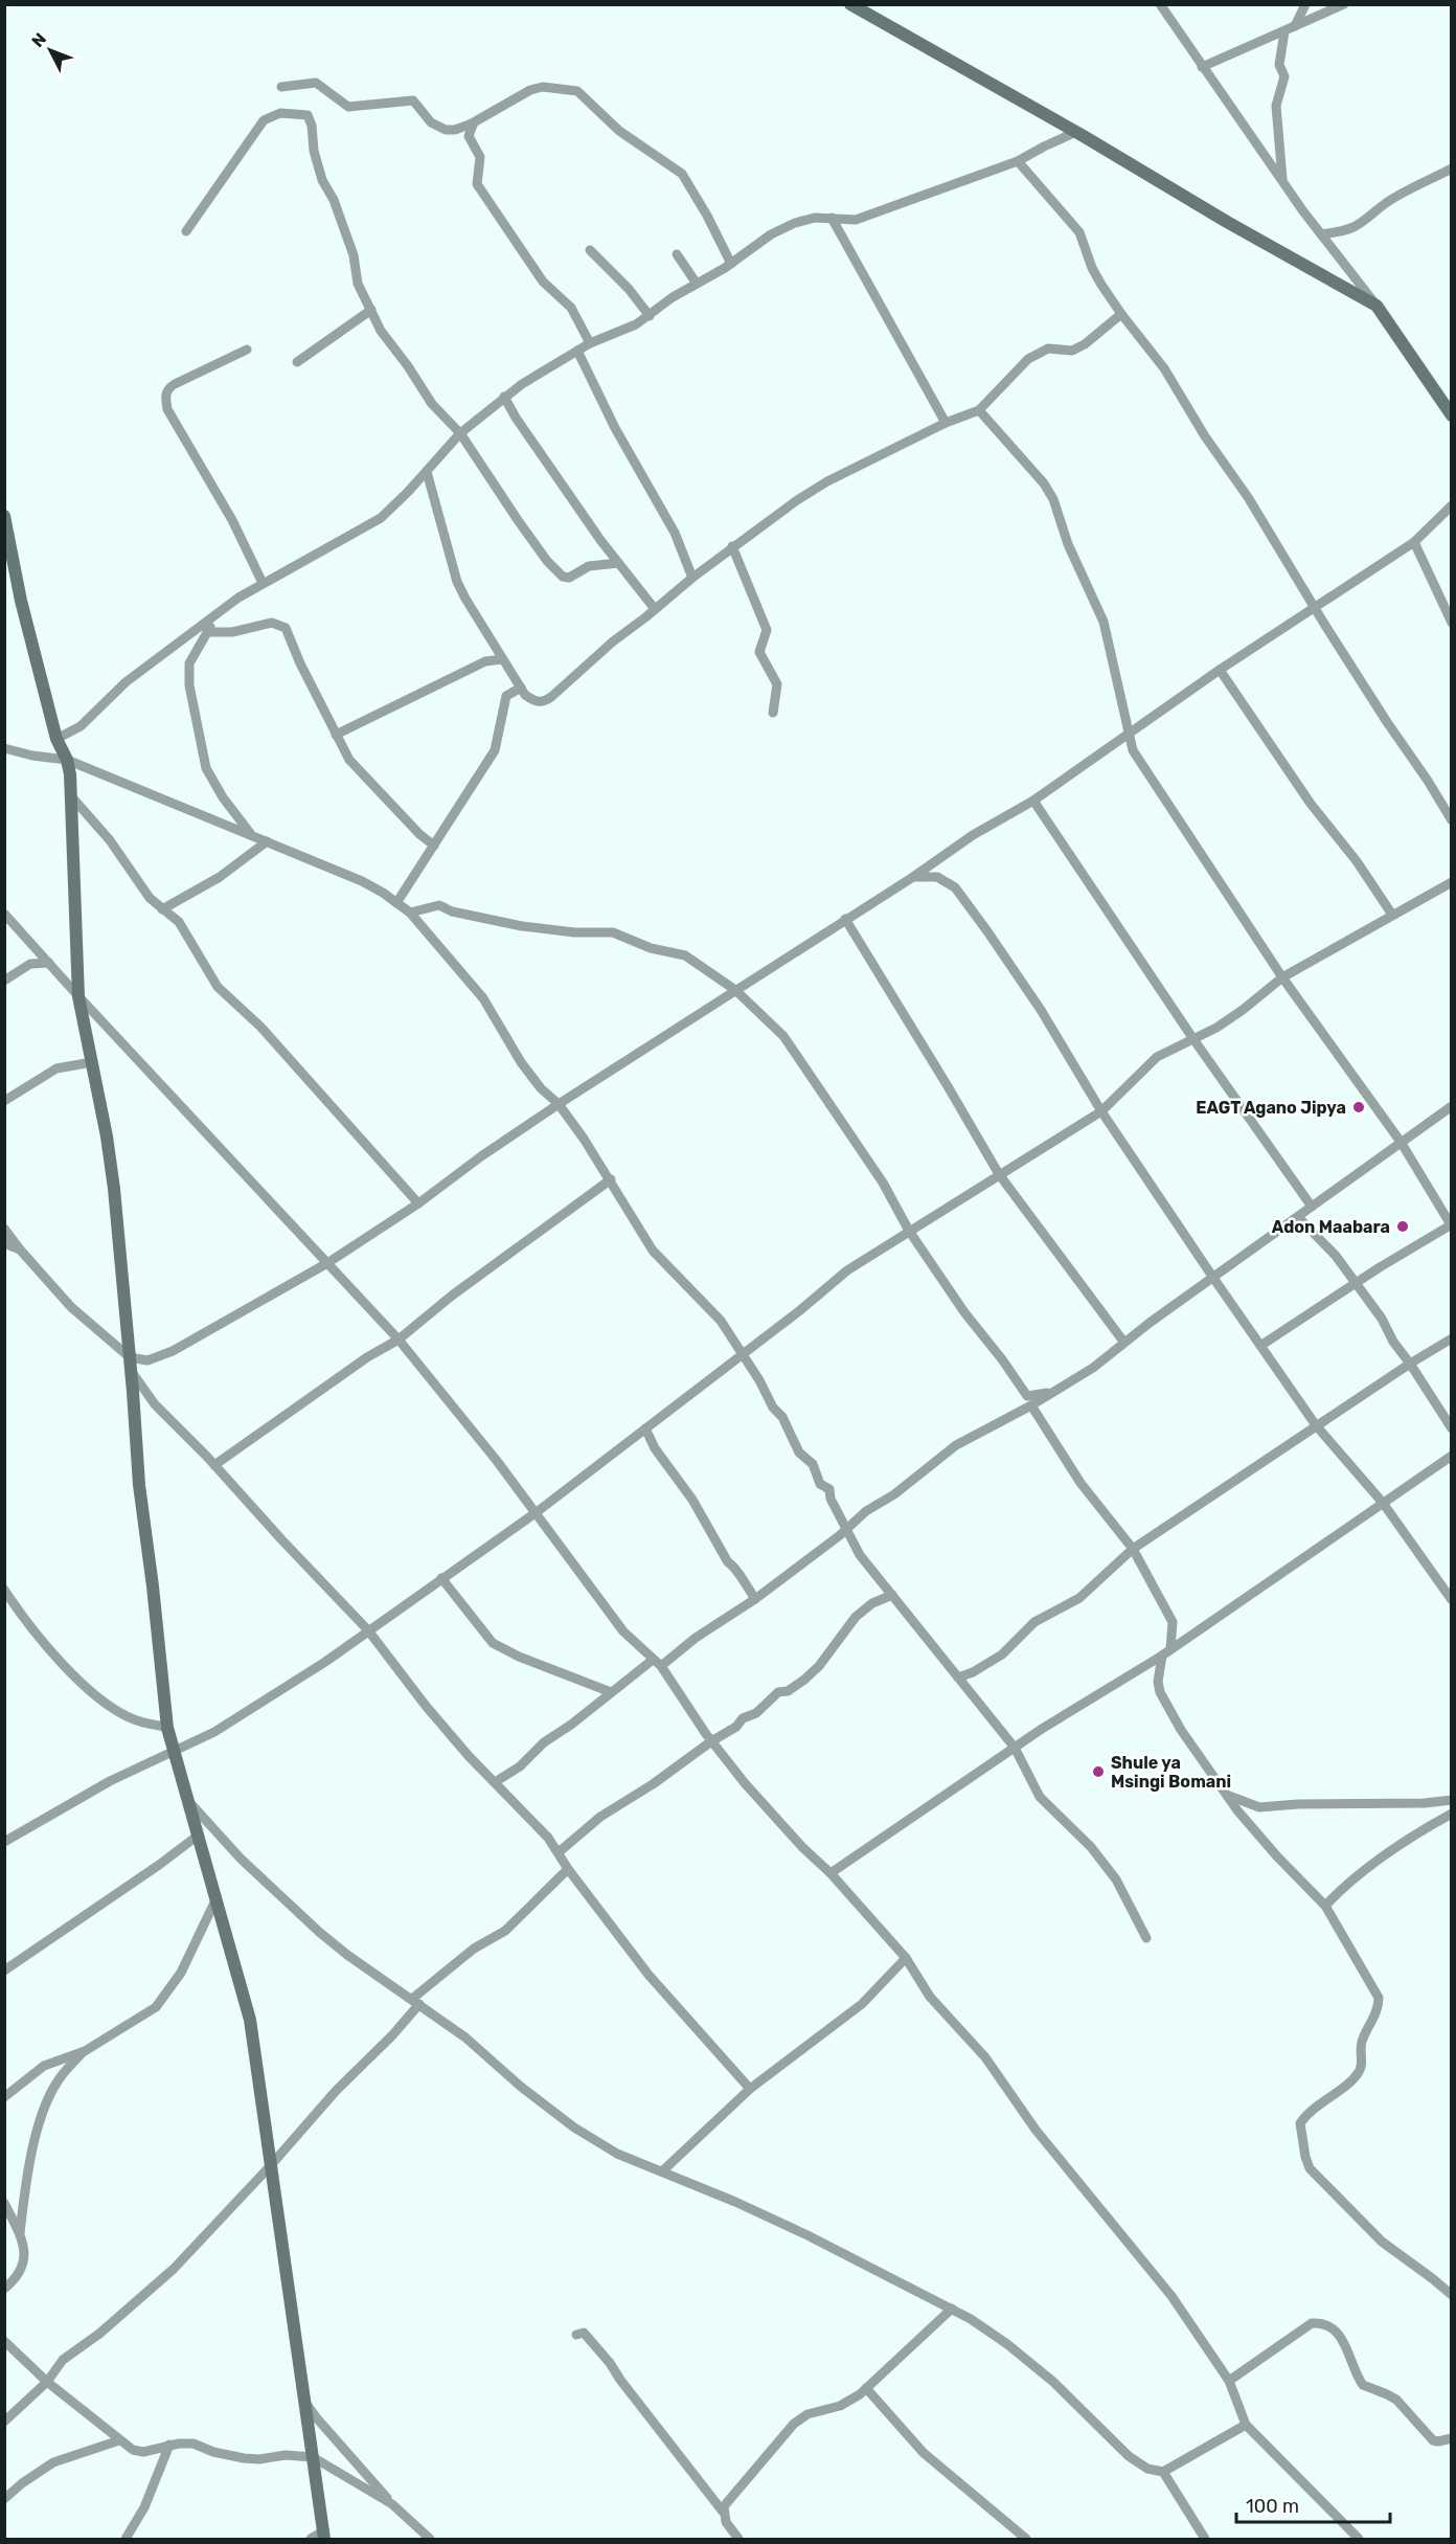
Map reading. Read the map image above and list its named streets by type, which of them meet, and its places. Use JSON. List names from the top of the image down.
{
  "places": ["EAGT Agano Jipya", "Adon Maabara", "Shule ya Msingi Bomani"],
  "scale_bar": "100 m",
  "north": "top left"
}
